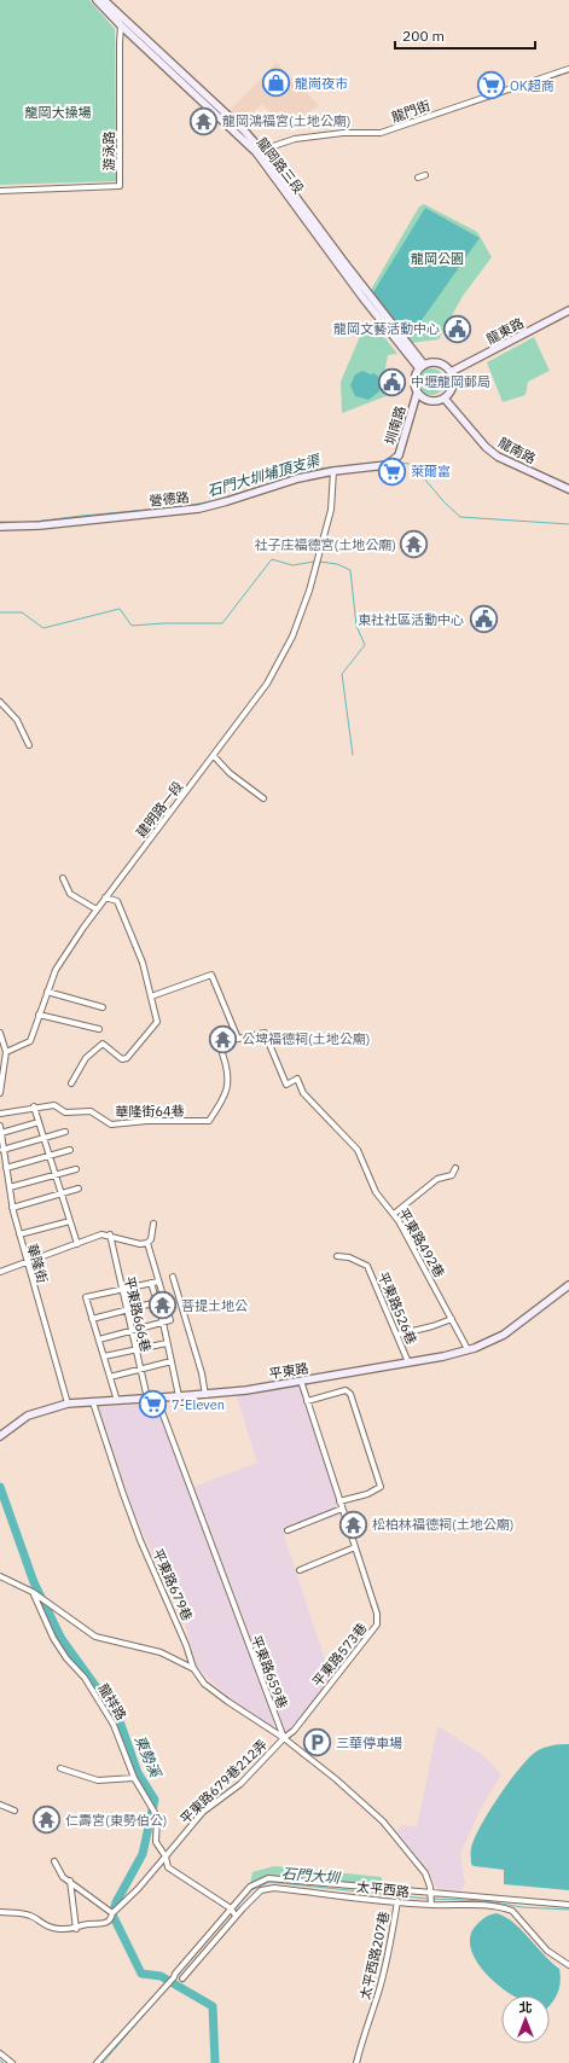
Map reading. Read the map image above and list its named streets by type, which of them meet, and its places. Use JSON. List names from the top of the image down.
{
  "streets": {
    "street": [
      "龍門街",
      "游泳路",
      "龍岡路三段",
      "龍東路",
      "圳南路",
      "龍南路",
      "營德路",
      "建明路一段",
      "華隆街64巷",
      "平東路492巷",
      "華隆街",
      "平東路526巷",
      "平東路666巷",
      "平東路",
      "平東路679巷",
      "平東路573巷",
      "平東路659巷",
      "龍祥路",
      "平東路679巷212弄",
      "太平西路",
      "太平西路207巷"
    ]
  },
  "crossings": [
    ["龍門街", "龍岡路三段"],
    ["游泳路", "龍岡路三段"],
    ["龍岡路三段", "龍東路"],
    ["龍岡路三段", "圳南路"],
    ["龍岡路三段", "龍南路"],
    ["龍東路", "圳南路"],
    ["龍東路", "龍南路"],
    ["圳南路", "龍南路"],
    ["圳南路", "營德路"],
    ["營德路", "建明路一段"],
    ["華隆街64巷", "平東路492巷"],
    ["平東路492巷", "平東路"],
    ["華隆街", "平東路"],
    ["平東路526巷", "平東路"],
    ["平東路666巷", "平東路"],
    ["平東路", "平東路679巷"],
    ["平東路", "平東路573巷"],
    ["平東路", "平東路659巷"],
    ["平東路679巷", "平東路573巷"],
    ["平東路679巷", "平東路659巷"],
    ["平東路679巷", "平東路679巷212弄"],
    ["平東路573巷", "平東路659巷"],
    ["平東路573巷", "平東路679巷212弄"],
    ["平東路659巷", "平東路679巷212弄"],
    ["龍祥路", "平東路679巷212弄"],
    ["太平西路", "太平西路207巷"]
  ],
  "water": ["石門大圳埔頂支渠", "東勢溪", "石門大圳"],
  "parks": ["龍岡大操場", "龍岡公園"],
  "places": {
    "shop": ["龍崗夜市"],
    "supermarket": ["OK超商", "萊爾富", "7-Eleven"],
    "temple": [
      "龍岡鴻福宮(土地公廟)",
      "社子庄福德宮(土地公廟)",
      "公埤福德祠(土地公廟)",
      "菩提土地公",
      "松柏林福德祠(土地公廟)",
      "仁壽宮(東勢伯公)"
    ],
    "public building": ["龍岡文藝活動中心", "中壢龍岡郵局", "東社社區活動中心"],
    "parking": ["三華停車場"]
  },
  "scale_bar": "200 m",
  "north": "top"
}
